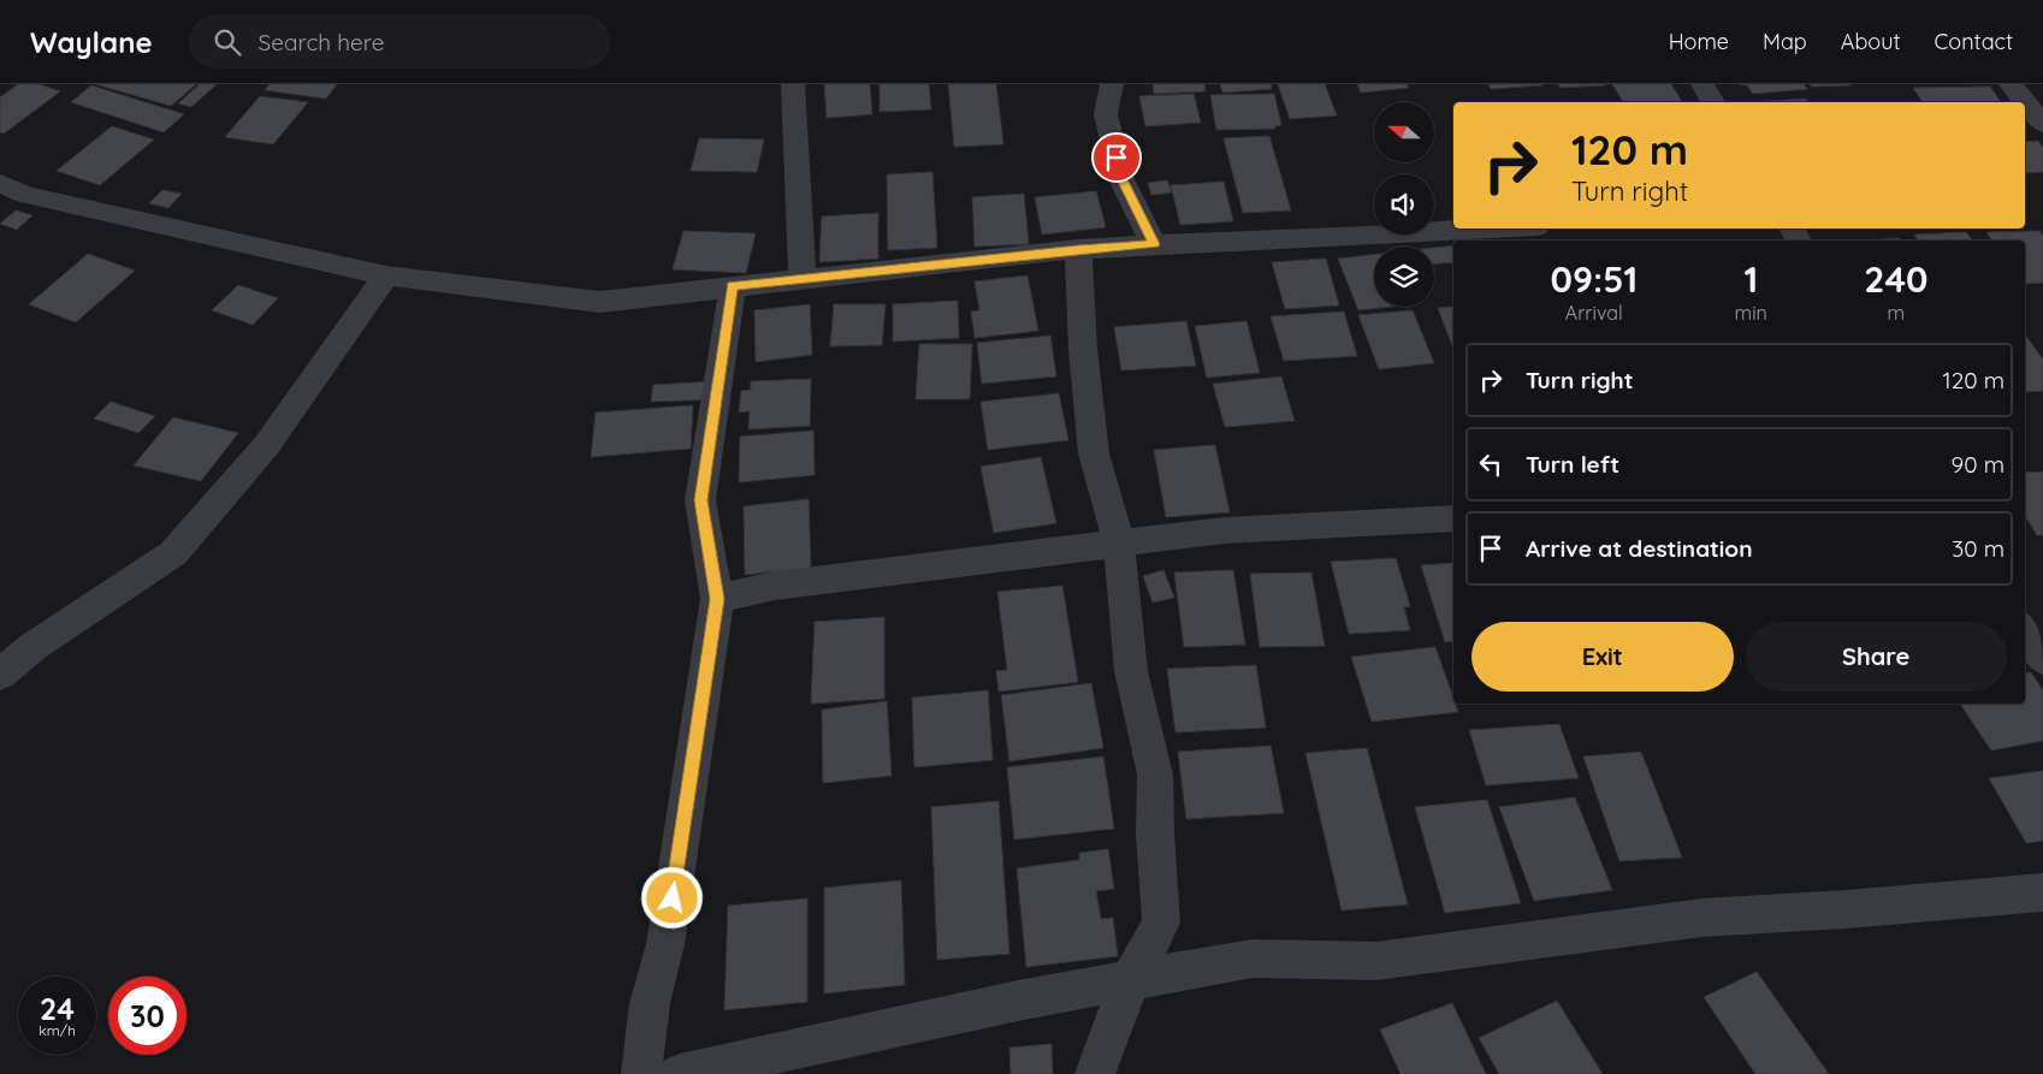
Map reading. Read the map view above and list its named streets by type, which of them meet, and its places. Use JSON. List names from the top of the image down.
{
  "north": "left",
  "page": {
    "header": "Waylane",
    "search": "Search here",
    "nav": [
      "Home",
      "Map",
      "About",
      "Contact"
    ],
    "turn": ["120 m", "Turn right"],
    "eta": [
      "09:51",
      "Arrival",
      "1",
      "min",
      "240",
      "m"
    ],
    "list": [
      {
        "name": "Turn right",
        "value": "120 m"
      },
      {
        "name": "Turn left",
        "value": "90 m"
      },
      {
        "name": "Arrive at destination",
        "value": "30 m"
      }
    ],
    "buttons": ["Exit", "Share"],
    "speed": "24 km/h",
    "limit": "30"
  }
}
